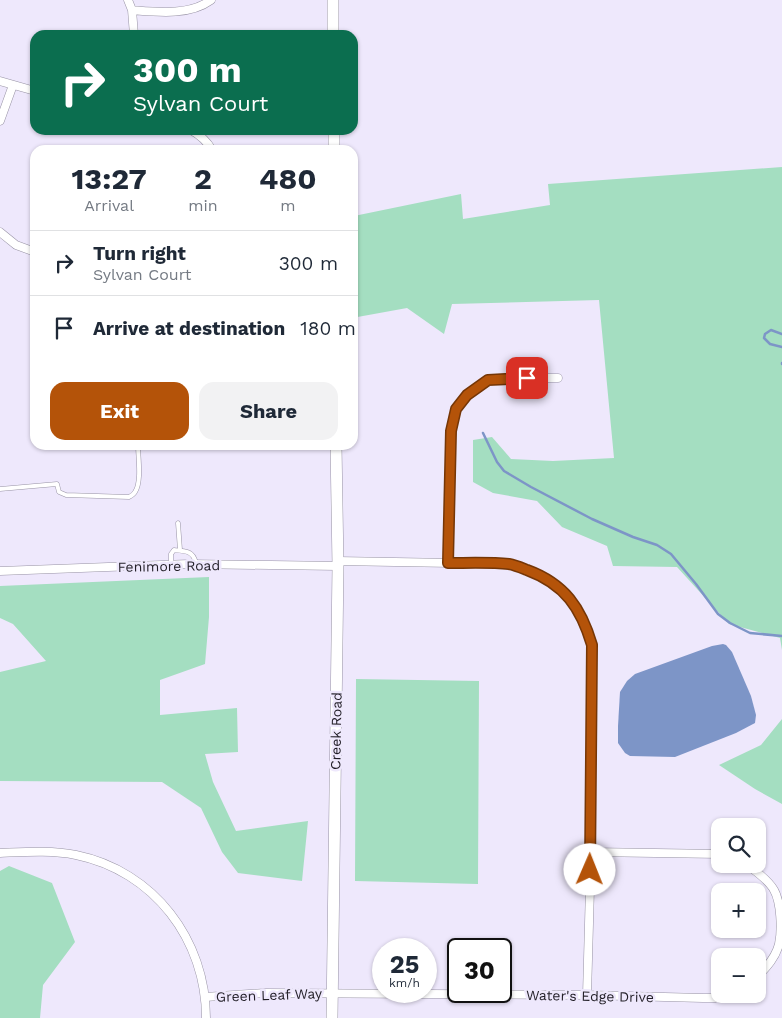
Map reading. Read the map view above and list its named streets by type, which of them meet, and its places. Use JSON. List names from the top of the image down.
{
  "streets": {
    "main road": ["Creek Road"],
    "street": ["Fenimore Road", "Green Leaf Way", "Water's Edge Drive"]
  },
  "crossings": [
    ["Fenimore Road", "Creek Road"],
    ["Fenimore Road", "Water's Edge Drive"],
    ["Creek Road", "Green Leaf Way"],
    ["Creek Road", "Water's Edge Drive"],
    ["Green Leaf Way", "Water's Edge Drive"]
  ],
  "page": {
    "turn": ["300 m", "Sylvan Court"],
    "eta": [
      "13:27",
      "Arrival",
      "2",
      "min",
      "480",
      "m"
    ],
    "list": [
      {
        "name": "Turn right",
        "note": "Sylvan Court",
        "value": "300 m"
      },
      {
        "name": "Arrive at destination",
        "value": "180 m"
      }
    ],
    "buttons": ["Exit", "Share"],
    "map_buttons": ["+", "−"],
    "speed": "25 km/h",
    "limit": "30"
  }
}
